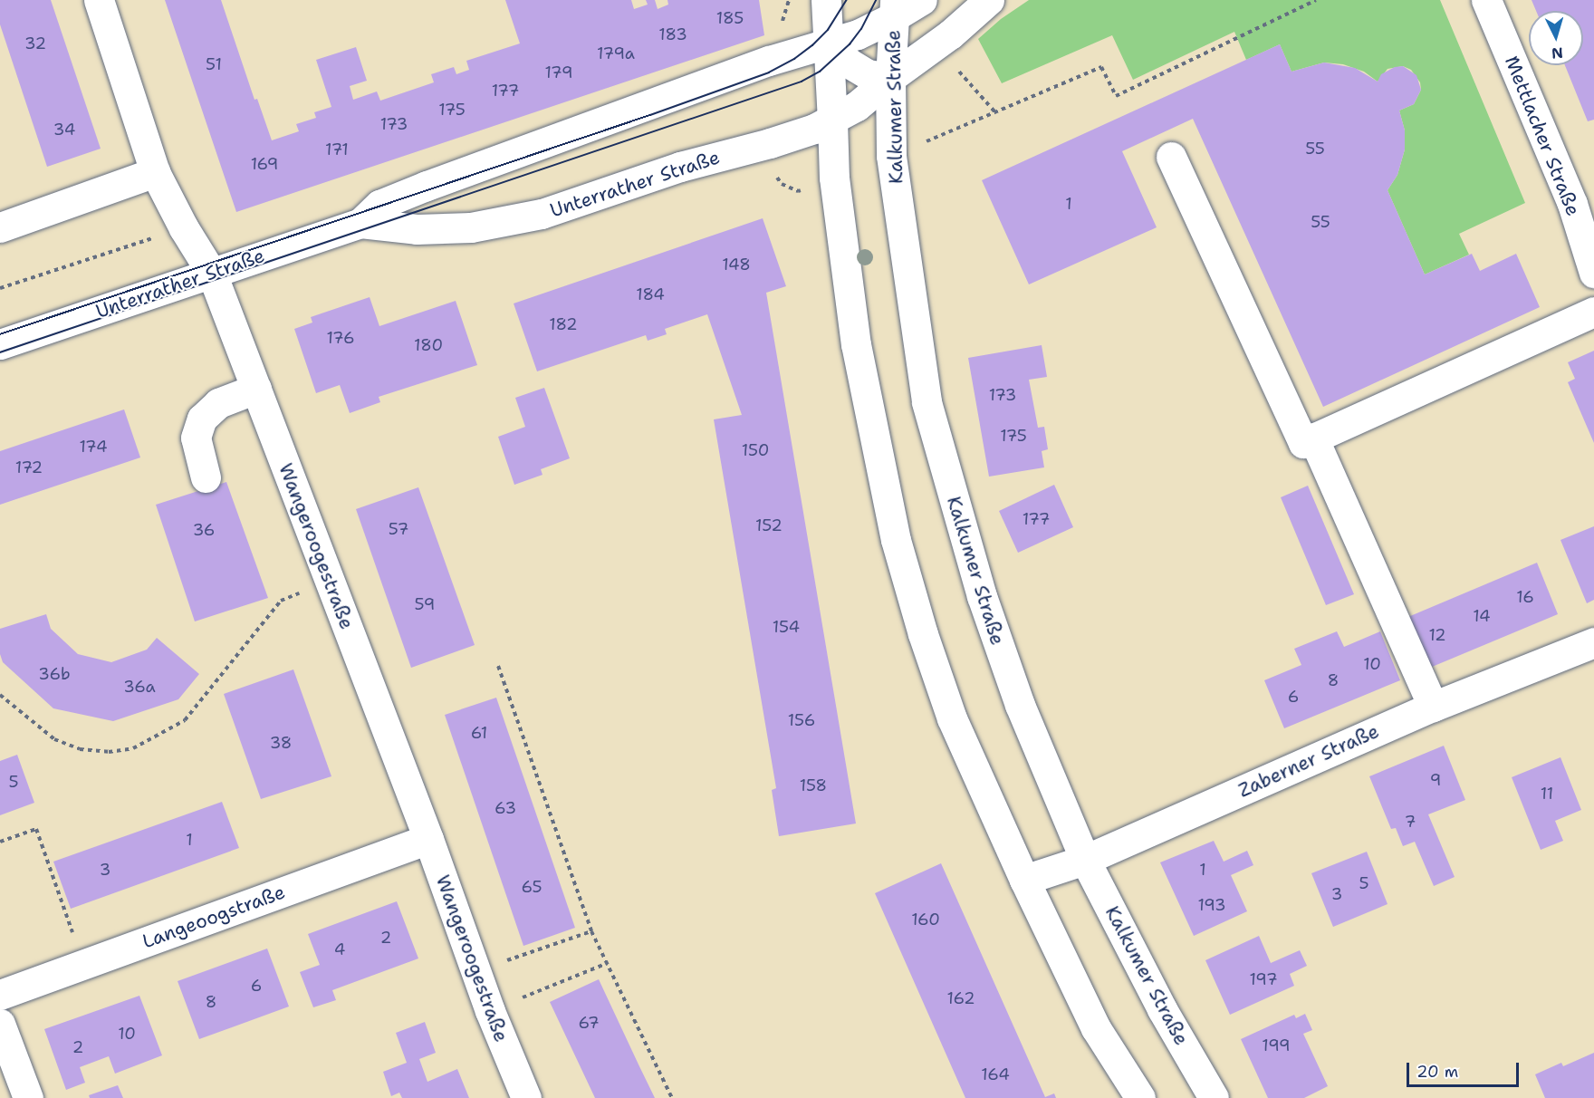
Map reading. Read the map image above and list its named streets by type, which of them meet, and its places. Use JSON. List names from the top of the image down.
{
  "streets": {
    "street": [
      "Kalkumer Straße",
      "Mettlacher Straße",
      "Unterrather Straße",
      "Wangeroogestraße",
      "Zaberner Straße",
      "Langeoogstraße"
    ]
  },
  "crossings": [
    ["Kalkumer Straße", "Unterrather Straße"],
    ["Kalkumer Straße", "Zaberner Straße"],
    ["Unterrather Straße", "Wangeroogestraße"],
    ["Wangeroogestraße", "Langeoogstraße"]
  ],
  "house_numbers": [
    "185",
    "183",
    "32",
    "179a",
    "51",
    "179",
    "177",
    "175",
    "173",
    "34",
    "55",
    "171",
    "169",
    "1",
    "55",
    "148",
    "184",
    "182",
    "176",
    "180",
    "173",
    "175",
    "174",
    "150",
    "172",
    "177",
    "152",
    "57",
    "36",
    "16",
    "59",
    "14",
    "154",
    "12",
    "10",
    "36b",
    "8",
    "36a",
    "6",
    "156",
    "61",
    "38",
    "9",
    "5",
    "158",
    "11",
    "63",
    "7",
    "1",
    "3",
    "1",
    "5",
    "65",
    "3",
    "193",
    "160",
    "2",
    "4",
    "197",
    "6",
    "162",
    "8",
    "67",
    "10",
    "199",
    "2",
    "164"
  ],
  "scale_bar": "20 m",
  "north": "bottom"
}
